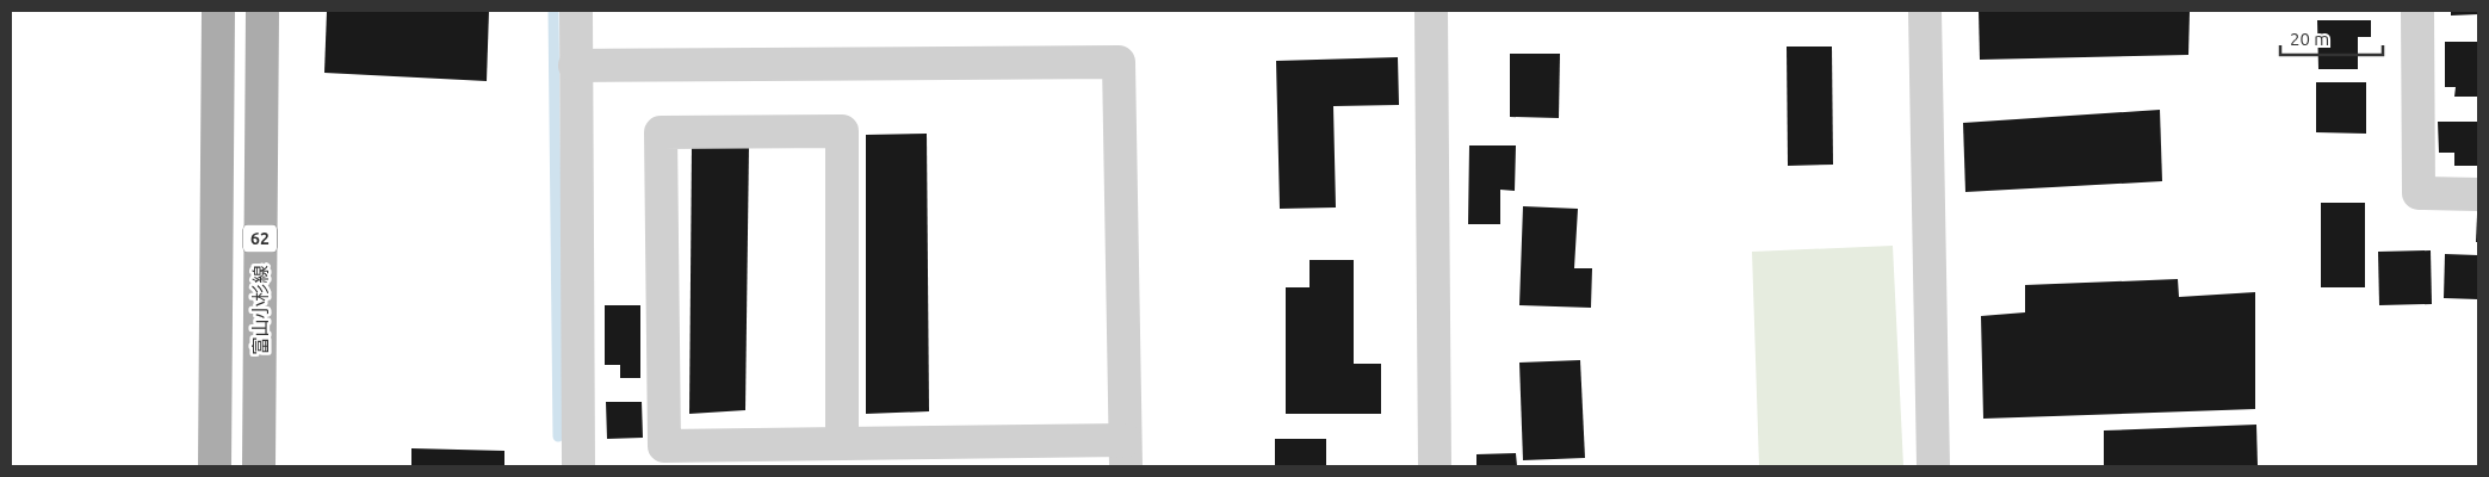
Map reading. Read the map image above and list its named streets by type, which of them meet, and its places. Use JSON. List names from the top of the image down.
{
  "streets": {
    "main road": ["62", "富山小杉線"]
  },
  "scale_bar": "20 m"
}
